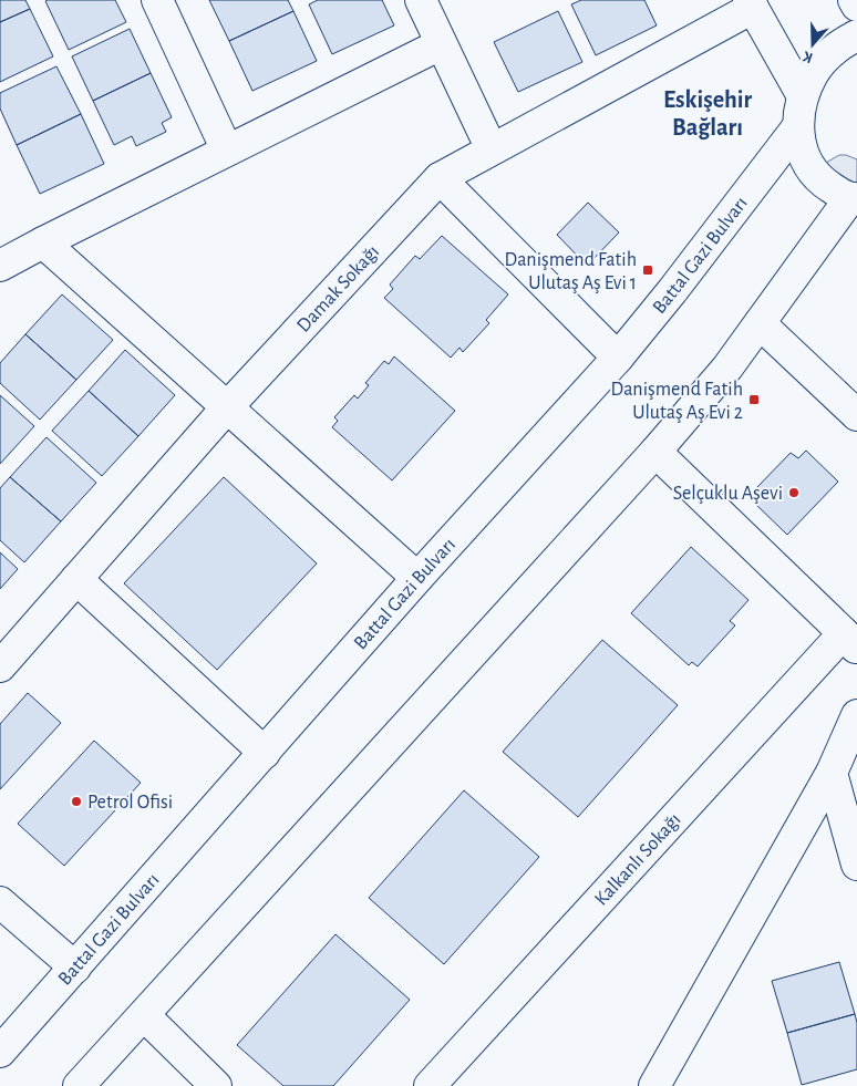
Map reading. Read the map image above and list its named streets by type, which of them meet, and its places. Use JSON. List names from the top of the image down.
{
  "streets": {
    "street": ["Battal Gazi Bulvarı", "Damak Sokağı", "Kalkanlı Sokağı"]
  },
  "districts": ["Eskişehir Bağları"],
  "places": {
    "transit": ["Danişmend Fatih Ulutaş Aş Evi 1", "Danişmend Fatih Ulutaş Aş Evi 2"],
    "other": ["Selçuklu Aşevi", "Petrol Ofisi"]
  },
  "north": "bottom"
}
